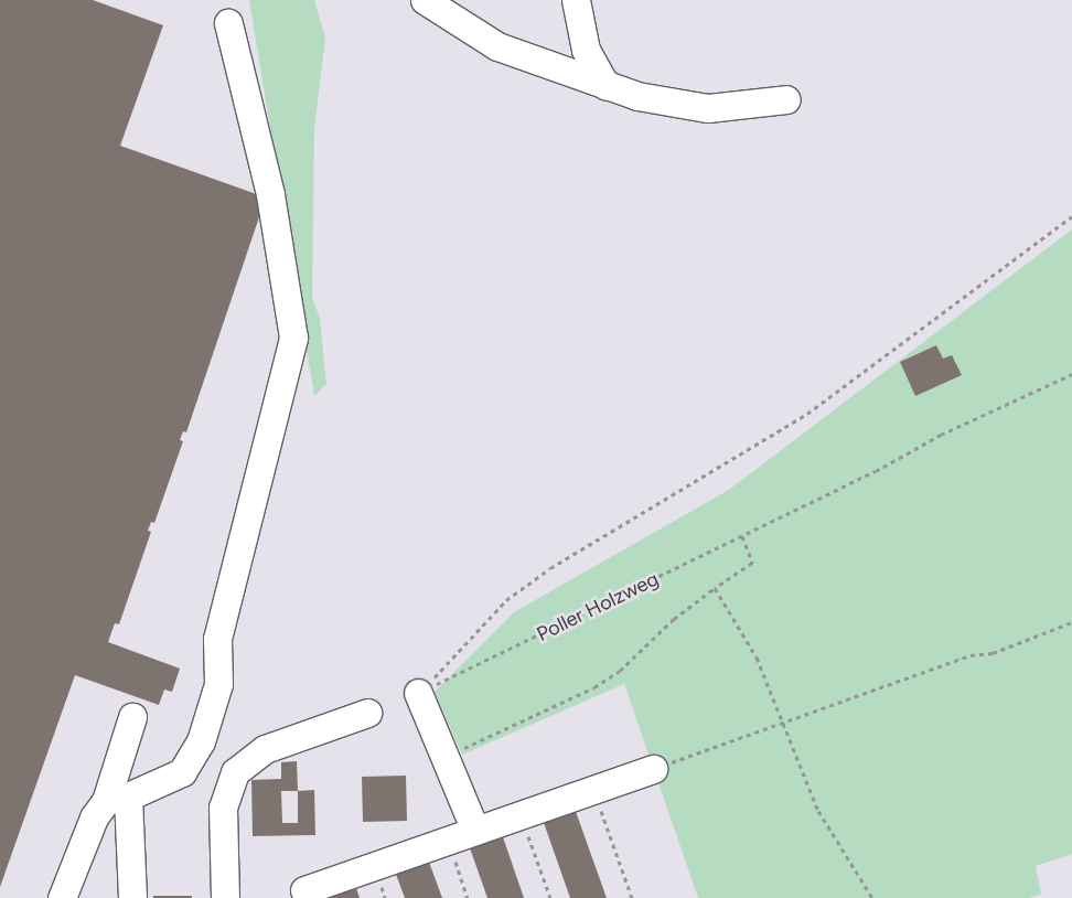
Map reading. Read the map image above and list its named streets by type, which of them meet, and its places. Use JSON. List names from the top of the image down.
{
  "streets": {
    "path": ["Poller Holzweg"]
  }
}
